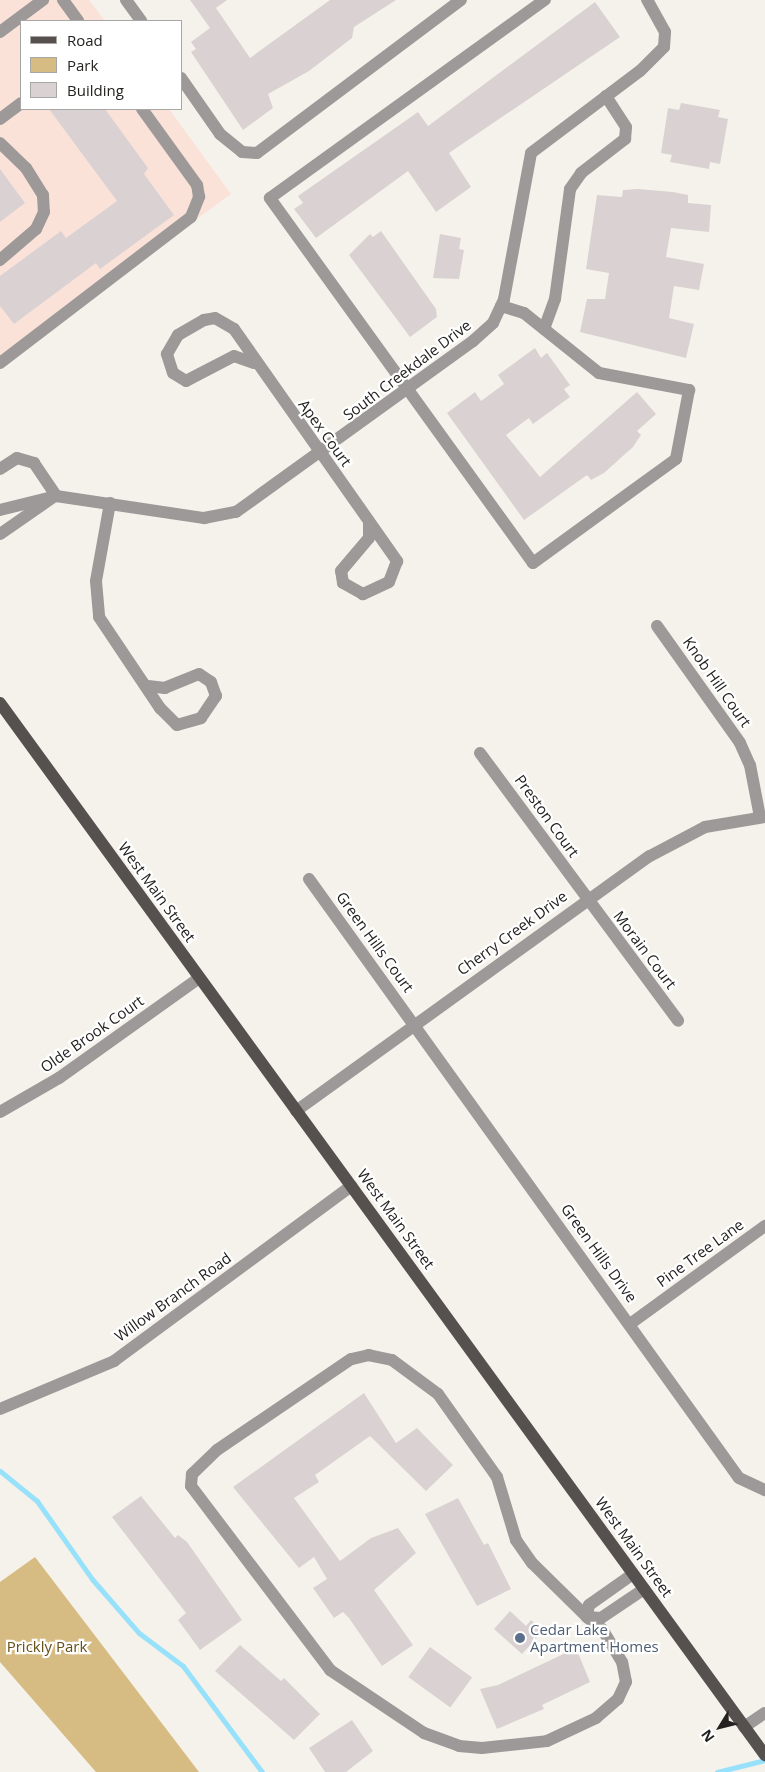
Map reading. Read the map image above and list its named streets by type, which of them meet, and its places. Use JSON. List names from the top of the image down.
{
  "streets": {
    "main road": ["West Main Street"],
    "street": [
      "South Creekdale Drive",
      "Apex Court",
      "Knob Hill Court",
      "Preston Court",
      "Cherry Creek Drive",
      "Green Hills Court",
      "Morain Court",
      "Olde Brook Court",
      "Green Hills Drive",
      "Pine Tree Lane",
      "Willow Branch Road"
    ]
  },
  "crossings": [
    ["South Creekdale Drive", "Apex Court"],
    ["Knob Hill Court", "Cherry Creek Drive"],
    ["Preston Court", "Cherry Creek Drive"],
    ["Preston Court", "Morain Court"],
    ["West Main Street", "Cherry Creek Drive"],
    ["West Main Street", "Olde Brook Court"],
    ["West Main Street", "Willow Branch Road"],
    ["Cherry Creek Drive", "Green Hills Court"],
    ["Cherry Creek Drive", "Morain Court"],
    ["Cherry Creek Drive", "Green Hills Drive"],
    ["Green Hills Court", "Green Hills Drive"],
    ["Green Hills Drive", "Pine Tree Lane"]
  ],
  "parks": ["Prickly Park"],
  "places": ["Cedar Lake Apartment Homes"],
  "legend": ["Road", "Park", "Building"],
  "north": "bottom left"
}
